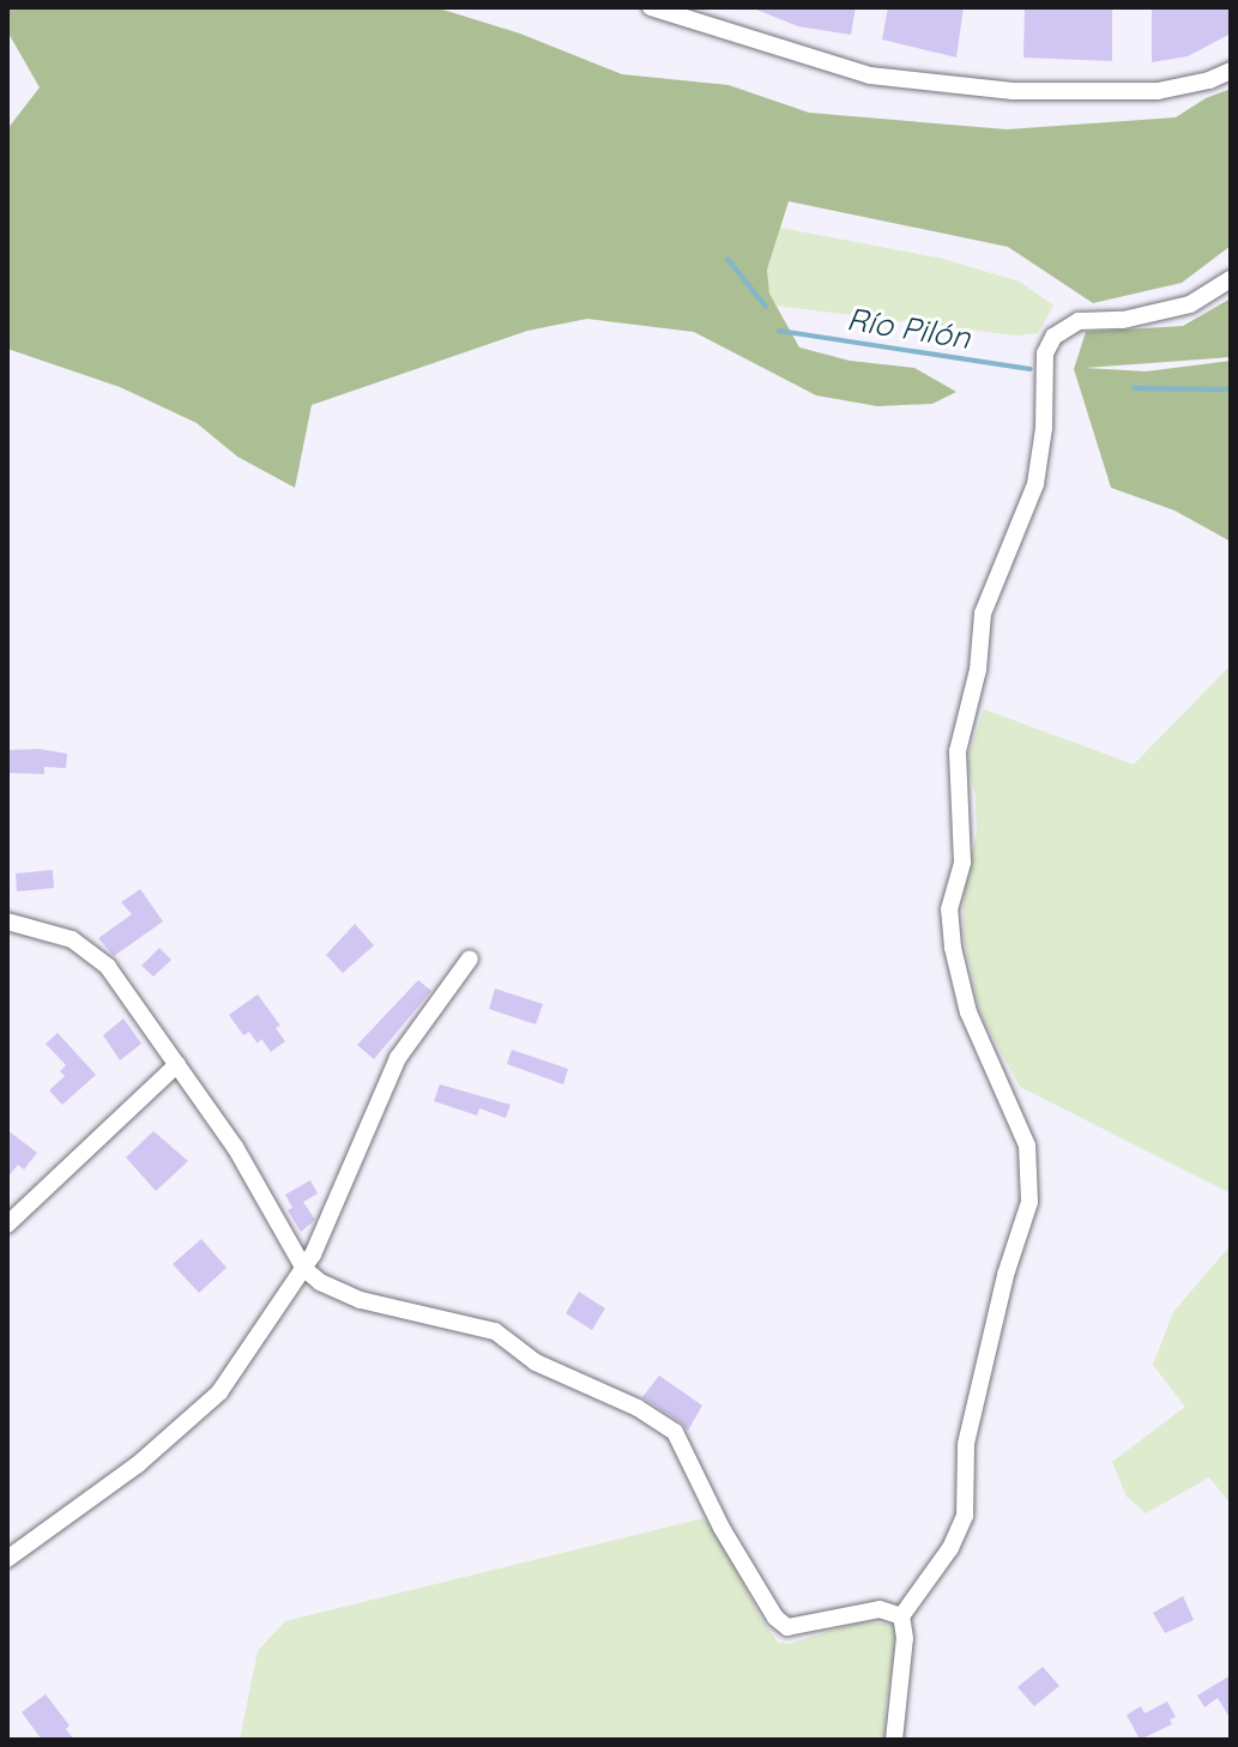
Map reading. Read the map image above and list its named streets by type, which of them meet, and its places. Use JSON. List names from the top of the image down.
{
  "water": ["Río Pilón"]
}
